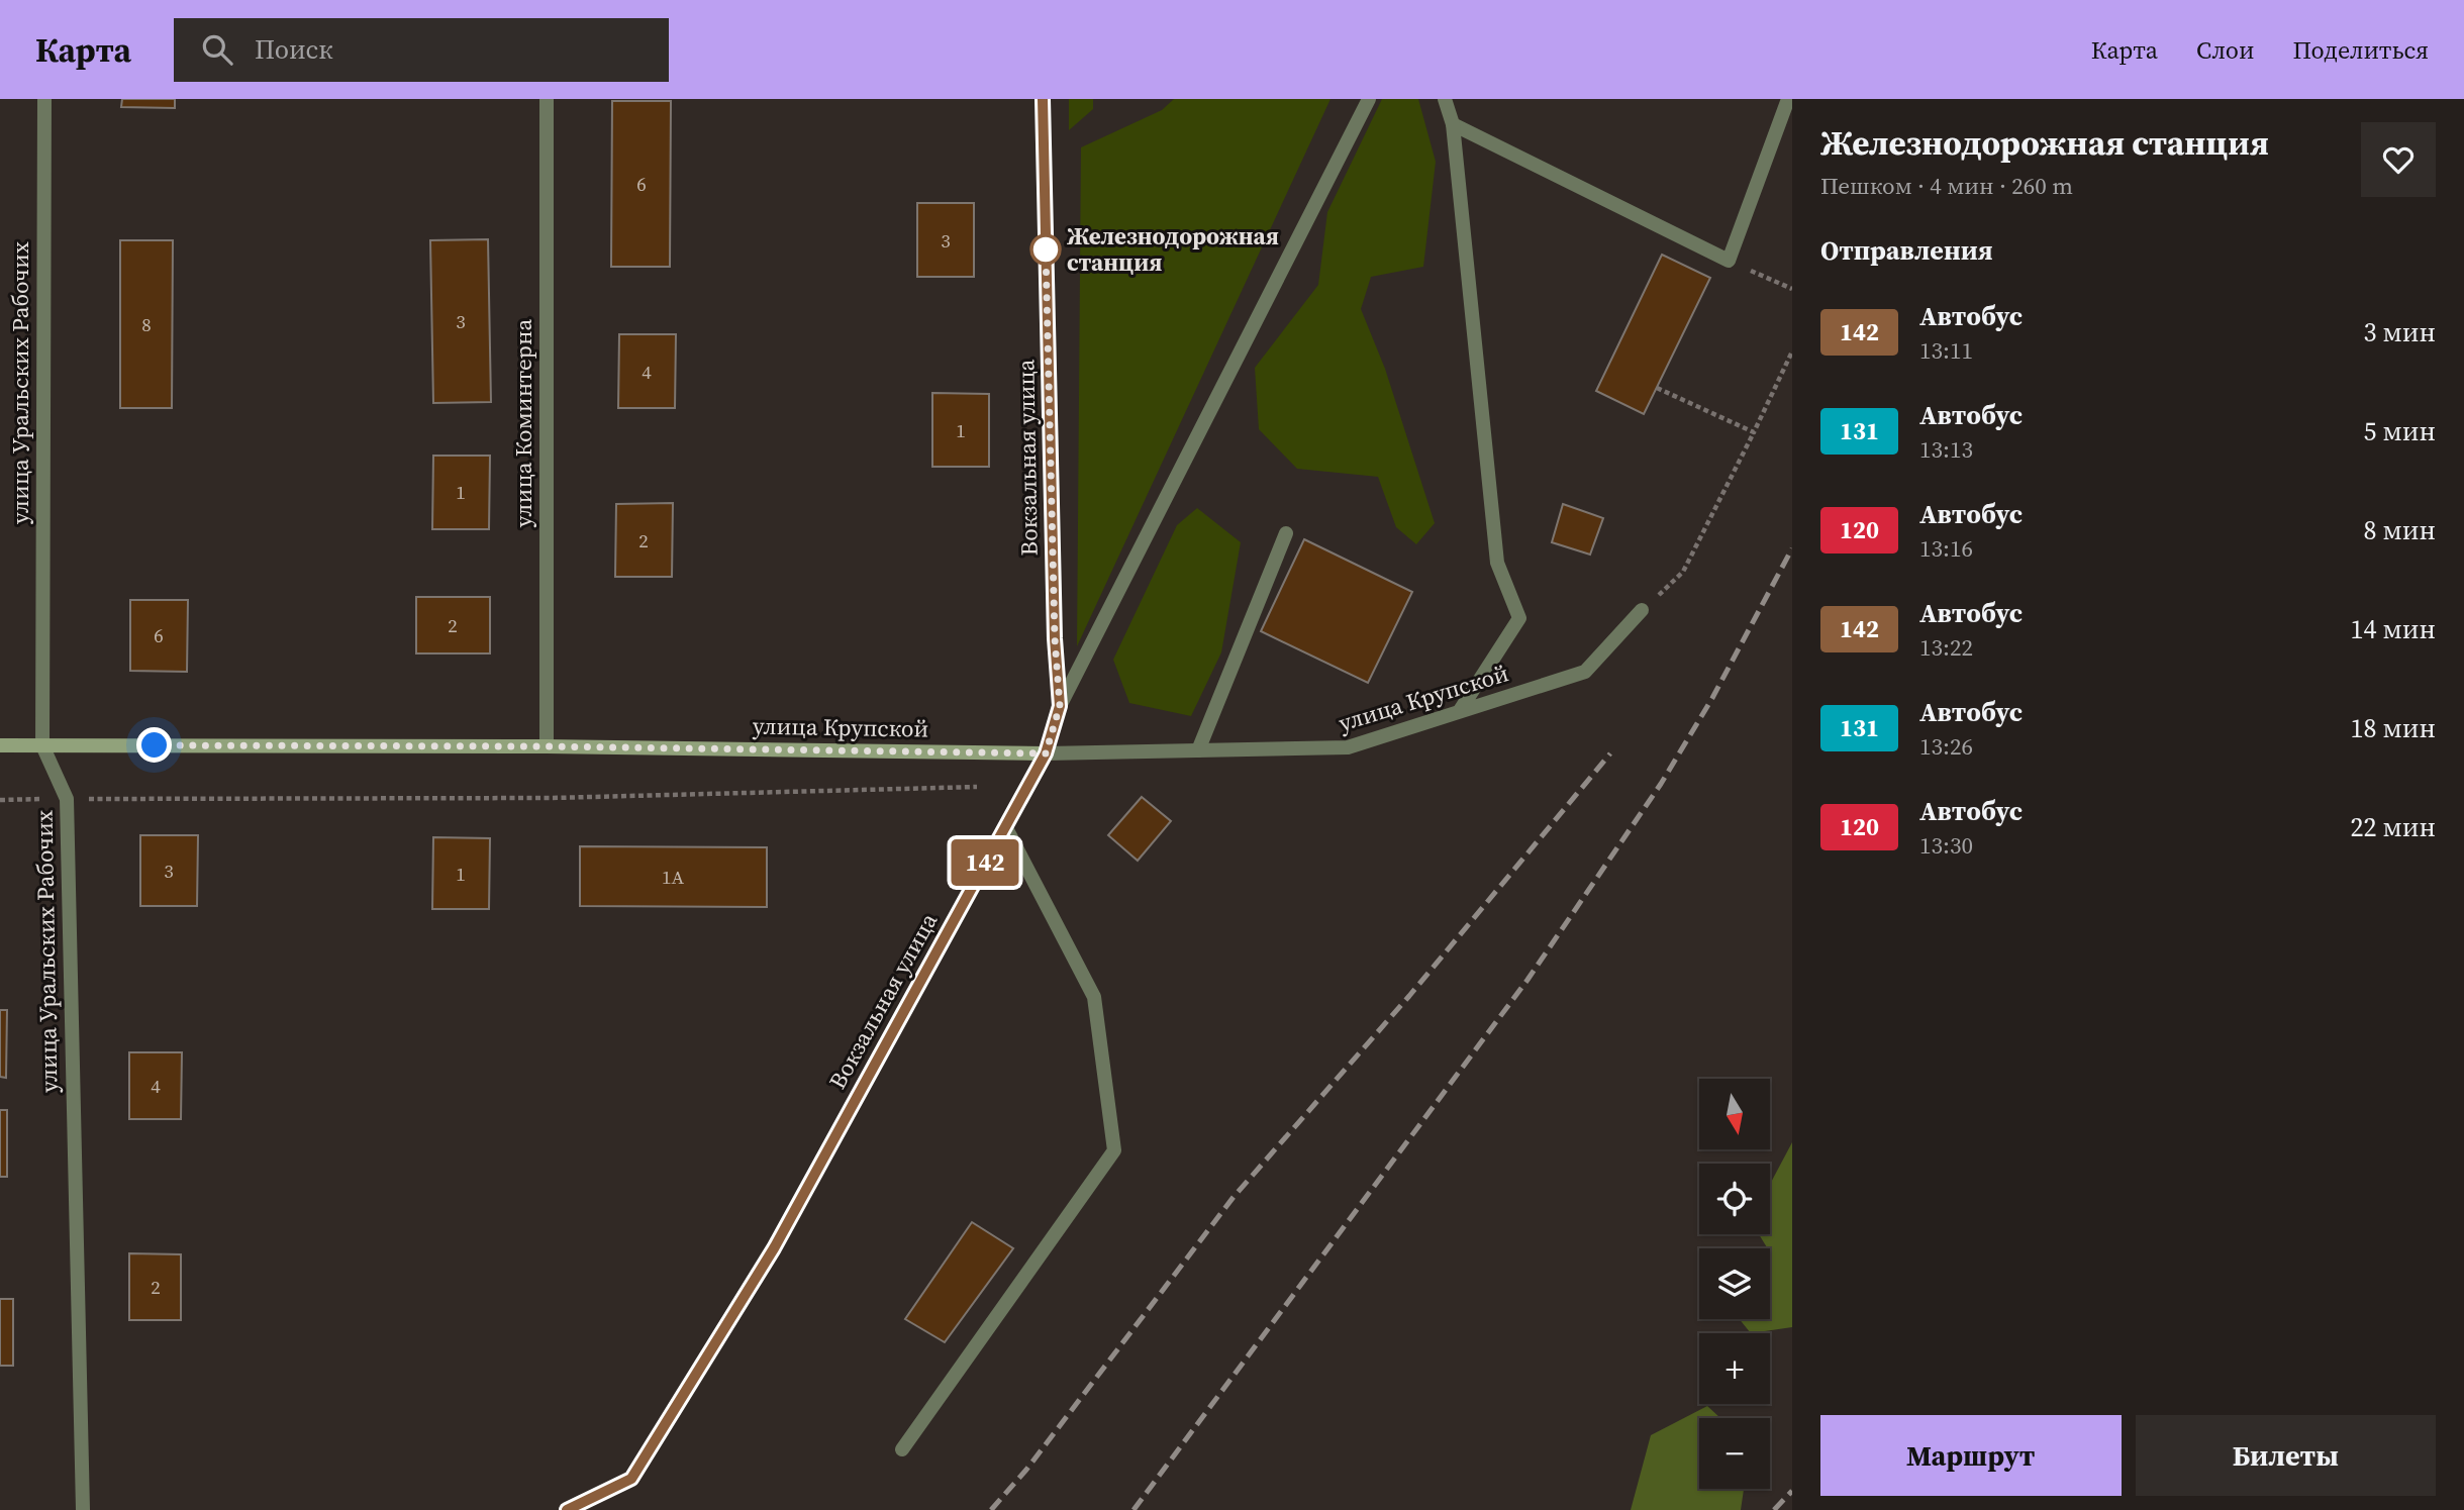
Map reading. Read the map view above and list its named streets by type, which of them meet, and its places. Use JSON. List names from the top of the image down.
{
  "streets": {
    "main road": ["Вокзальная улица", "улица Крупской"],
    "street": ["улица Уральских Рабочих", "улица Коминтерна"]
  },
  "crossings": [
    ["улица Уральских Рабочих", "улица Крупской"],
    ["улица Коминтерна", "улица Крупской"],
    ["Вокзальная улица", "улица Крупской"]
  ],
  "places": ["Железнодорожная станция"],
  "lines": ["bus line 142"],
  "house_numbers": [
    "6",
    "3",
    "3",
    "8",
    "4",
    "1",
    "1",
    "2",
    "2",
    "6",
    "3",
    "1",
    "1А",
    "4",
    "2"
  ],
  "north": "bottom",
  "page": {
    "header": "Карта",
    "search": "Поиск",
    "nav": ["Карта", "Слои", "Поделиться"],
    "on_map": "142",
    "heading": [
      ["Железнодорожная станция", "Пешком · 4 мин · 260 m"],
      "Отправления"
    ],
    "list": [
      {
        "mark": "142",
        "name": "Автобус",
        "note": "13:11",
        "value": "3 мин"
      },
      {
        "mark": "131",
        "name": "Автобус",
        "note": "13:13",
        "value": "5 мин"
      },
      {
        "mark": "120",
        "name": "Автобус",
        "note": "13:16",
        "value": "8 мин"
      },
      {
        "mark": "142",
        "name": "Автобус",
        "note": "13:22",
        "value": "14 мин"
      },
      {
        "mark": "131",
        "name": "Автобус",
        "note": "13:26",
        "value": "18 мин"
      },
      {
        "mark": "120",
        "name": "Автобус",
        "note": "13:30",
        "value": "22 мин"
      }
    ],
    "map_buttons": ["+", "−"],
    "buttons": ["Маршрут", "Билеты"]
  }
}
